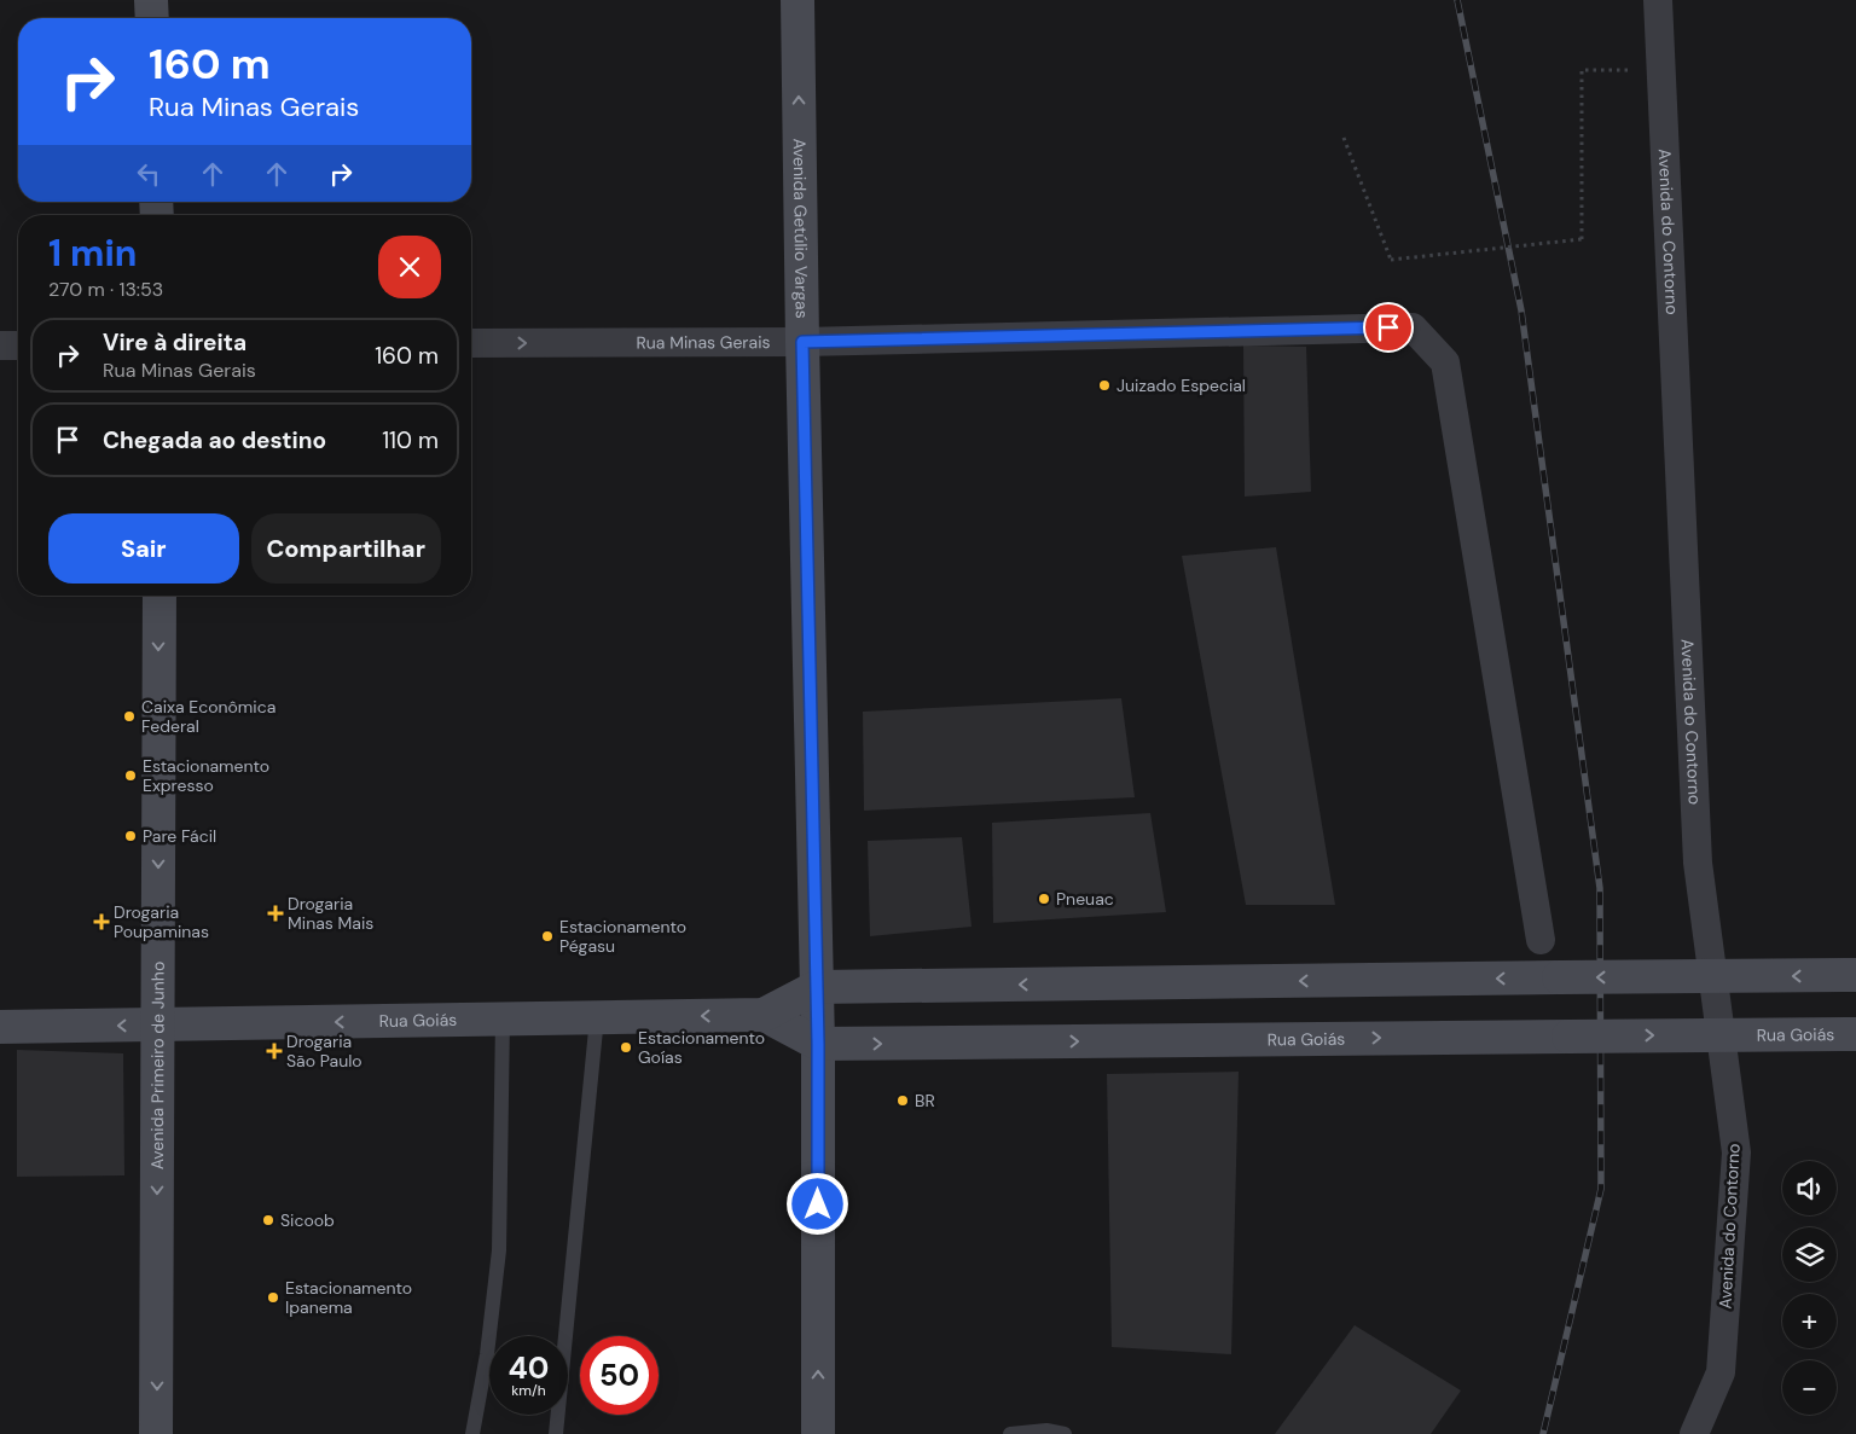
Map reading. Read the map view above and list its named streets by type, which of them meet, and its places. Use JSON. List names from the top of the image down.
{
  "streets": {
    "main road": ["Avenida Getúlio Vargas", "Rua Goiás", "Avenida Primeiro de Junho"],
    "street": ["Avenida do Contorno", "Rua Minas Gerais"]
  },
  "crossings": [
    ["Avenida Getúlio Vargas", "Rua Minas Gerais"],
    ["Avenida Getúlio Vargas", "Rua Goiás"],
    ["Rua Goiás", "Avenida Primeiro de Junho"]
  ],
  "one_way": ["Avenida Getúlio Vargas", "Avenida Primeiro de Junho"],
  "places": {
    "other": [
      "Juizado Especial",
      "Caixa Econômica Federal",
      "Estacionamento Expresso",
      "Pare Fácil",
      "Pneuac",
      "Estacionamento Pégasu",
      "Estacionamento Goías",
      "BR",
      "Sicoob",
      "Estacionamento Ipanema"
    ],
    "health": ["Drogaria Minas Mais", "Drogaria Poupaminas", "Drogaria São Paulo"]
  },
  "page": {
    "turn": ["160 m", "Rua Minas Gerais"],
    "heading": ["1 min", "270 m · 13:53"],
    "list": [
      {
        "name": "Vire à direita",
        "note": "Rua Minas Gerais",
        "value": "160 m"
      },
      {
        "name": "Chegada ao destino",
        "value": "110 m"
      }
    ],
    "buttons": ["Sair", "Compartilhar"],
    "map_buttons": ["+", "−"],
    "speed": "40 km/h",
    "limit": "50"
  }
}
